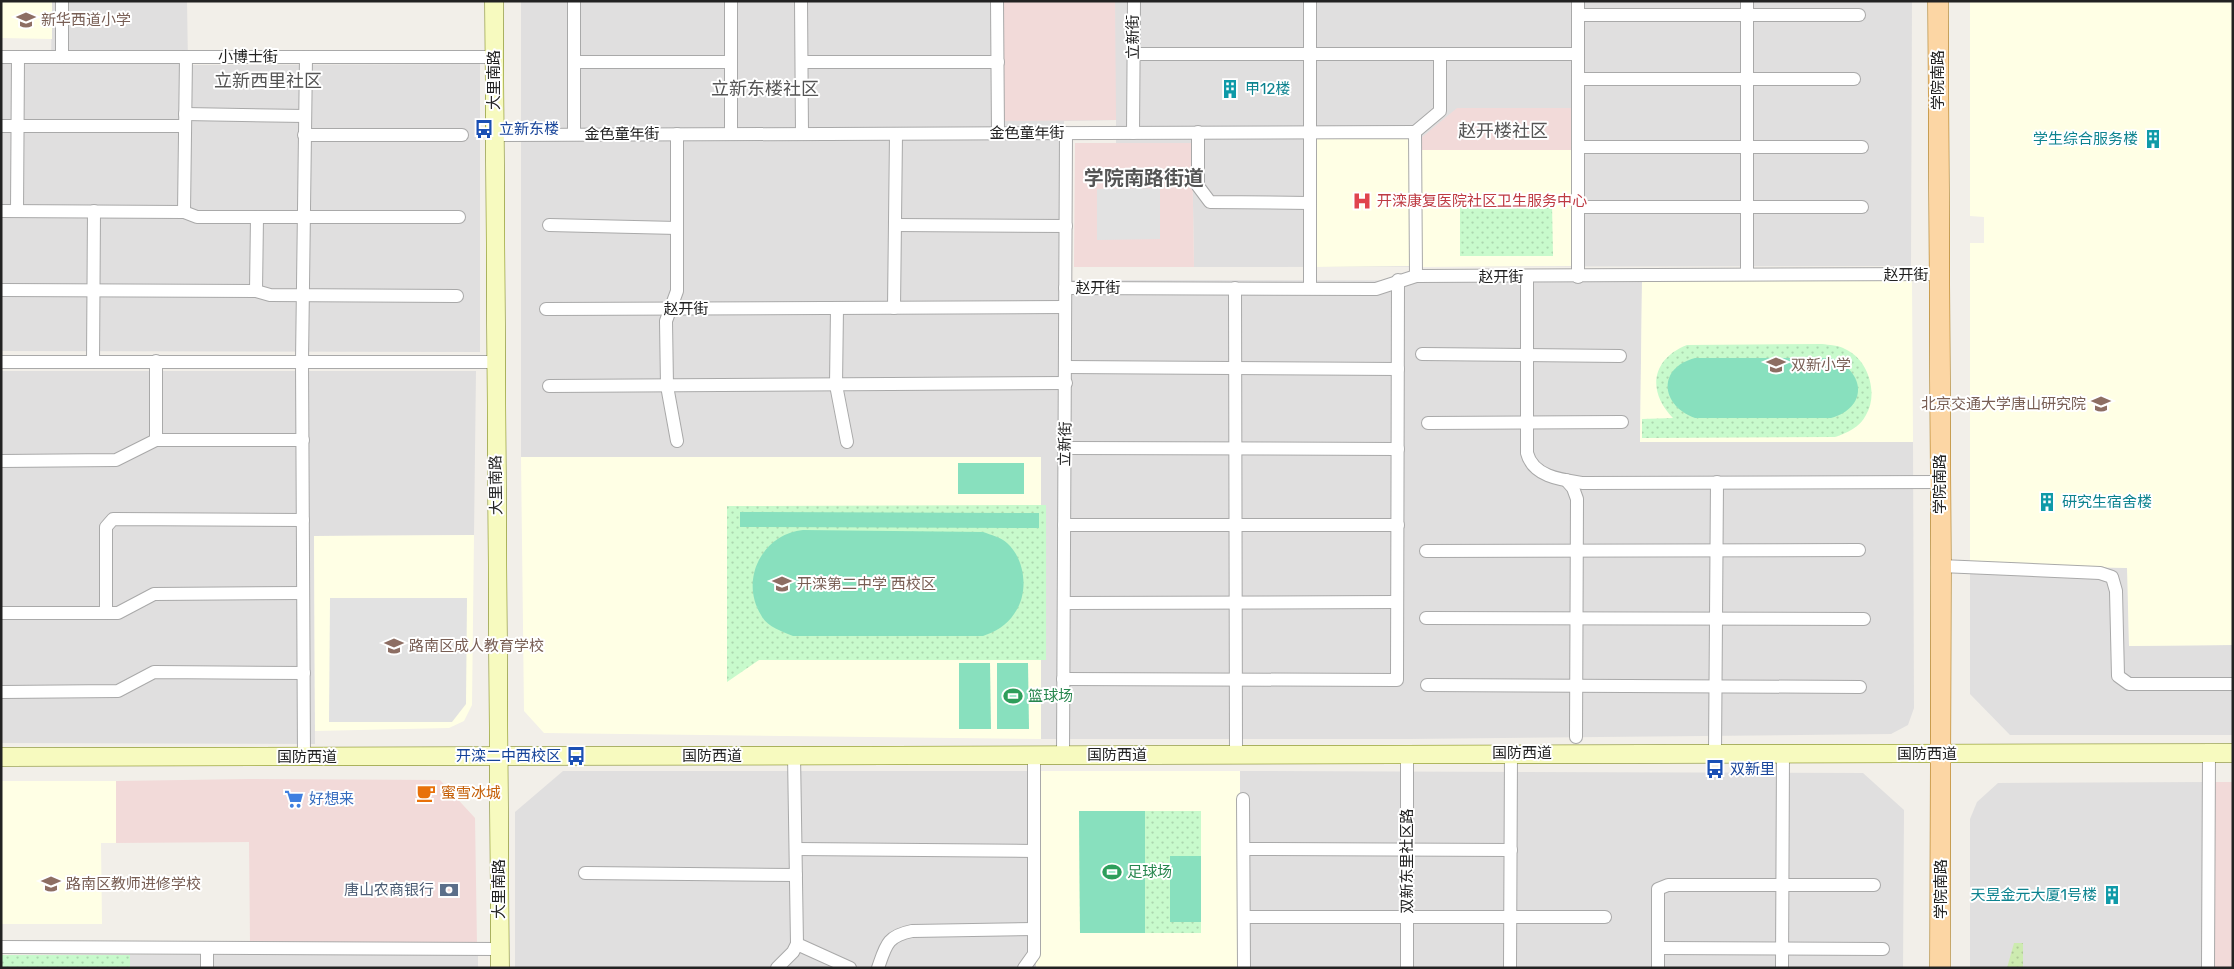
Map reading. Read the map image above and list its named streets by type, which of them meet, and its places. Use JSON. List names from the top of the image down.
{
  "streets": {
    "main road": ["学院南路"],
    "street": [
      "立新街",
      "小博士街",
      "大里南路",
      "金色童年街",
      "赵开街",
      "国防西道",
      "双新东里社区路"
    ]
  },
  "crossings": [
    ["立新街", "金色童年街"],
    ["立新街", "赵开街"],
    ["立新街", "国防西道"],
    ["小博士街", "大里南路"],
    ["大里南路", "金色童年街"],
    ["大里南路", "国防西道"],
    ["学院南路", "赵开街"],
    ["学院南路", "国防西道"],
    ["国防西道", "双新东里社区路"]
  ],
  "districts": [
    "立新西里社区",
    "立新东楼社区",
    "赵开楼社区",
    "学院南路街道"
  ],
  "places": {
    "school or university": [
      "新华西道小学",
      "双新小学",
      "北京交通大学唐山研究院",
      "开滦第二中学 西校区",
      "路南区成人教育学校",
      "路南区教师进修学校"
    ],
    "building": [
      "甲12楼",
      "学生综合服务楼",
      "研究生宿舍楼",
      "天昱金元大厦1号楼"
    ],
    "bus stop": ["立新东楼", "开滦二中西校区", "双新里"],
    "hospital": ["开滦康复医院社区卫生服务中心"],
    "sports": ["篮球场", "足球场"],
    "cafe": ["蜜雪冰城"],
    "supermarket": ["好想来"],
    "bank": ["唐山农商银行"]
  }
}
